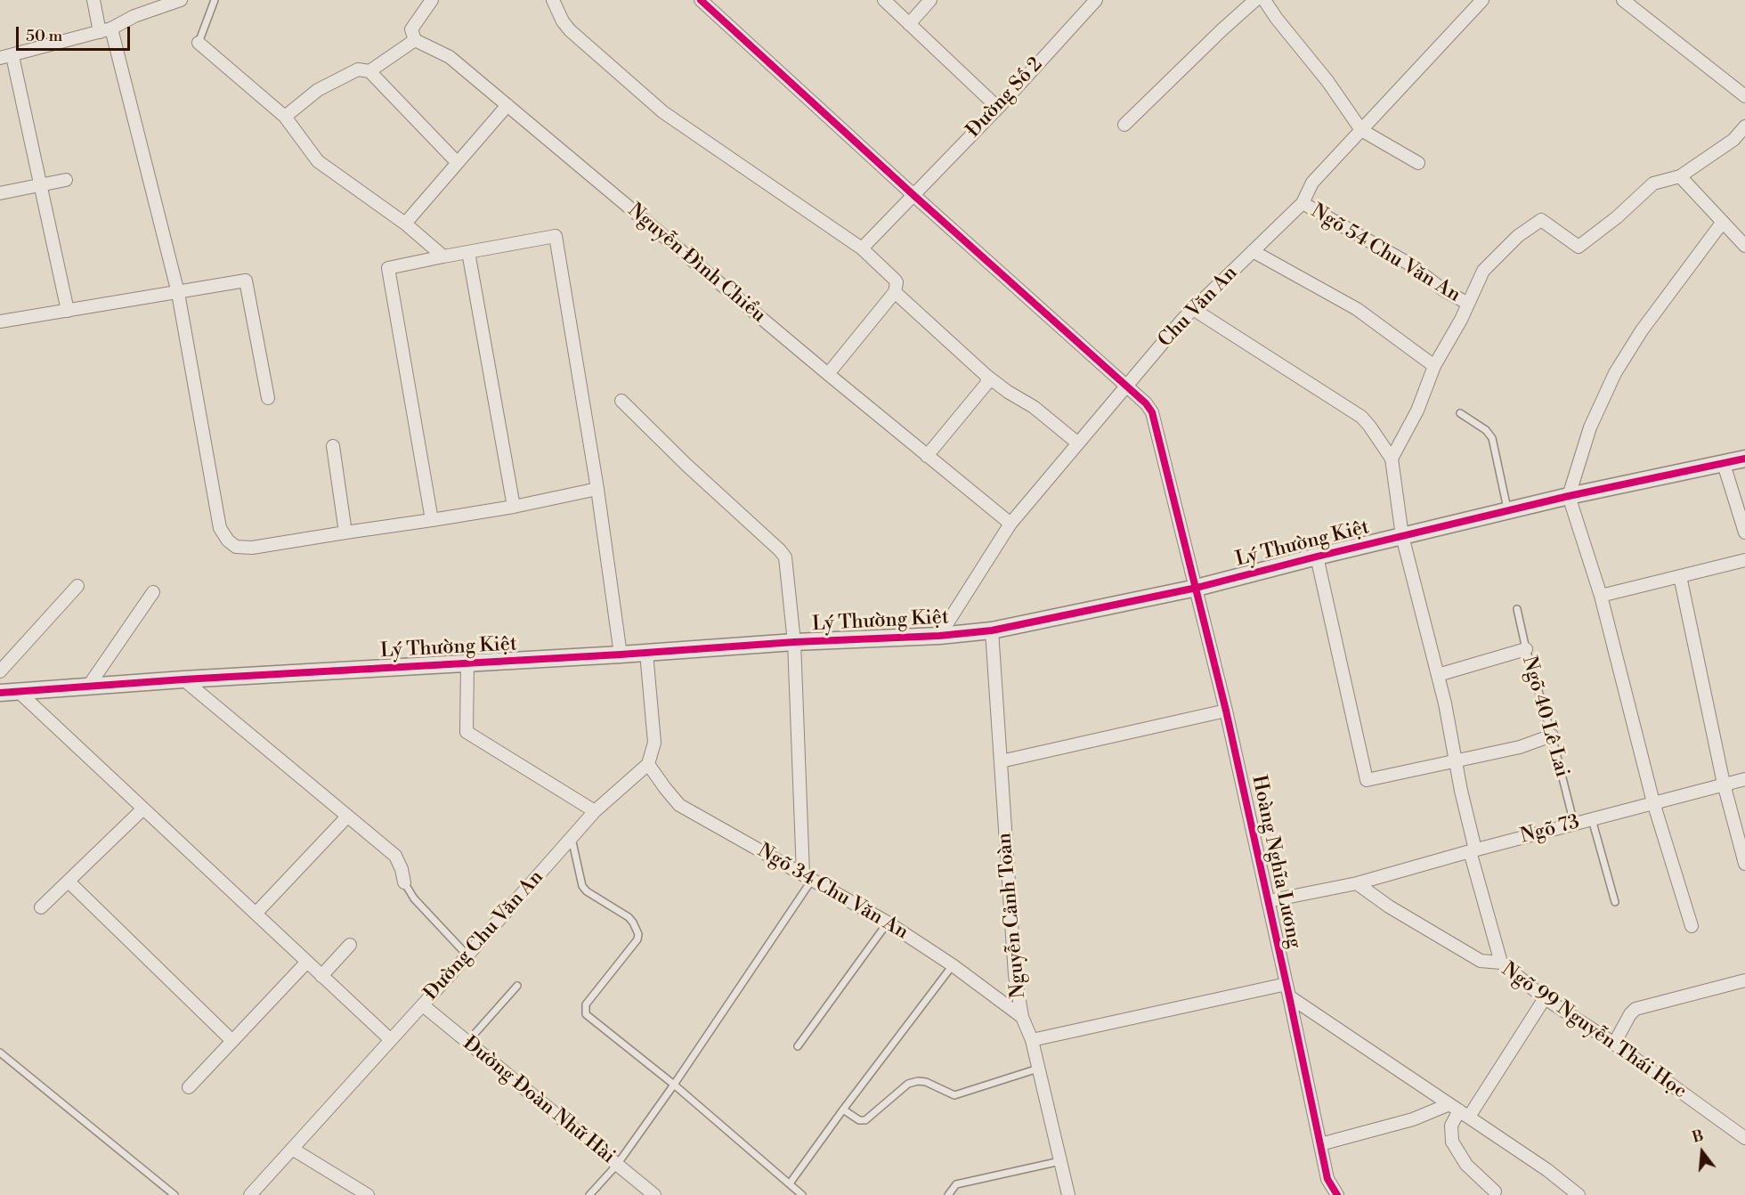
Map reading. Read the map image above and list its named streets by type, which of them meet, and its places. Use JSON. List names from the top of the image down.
{
  "streets": {
    "street": [
      "Đường Số 2",
      "Ngõ 54 Chu Văn An",
      "Nguyễn Đình Chiểu",
      "Chu Văn An",
      "Lý Thường Kiệt",
      "Ngõ 73",
      "Hoàng Nghĩa Lương",
      "Ngõ 34 Chu Văn An",
      "Nguyễn Cảnh Toàn",
      "Đường Chu Văn An",
      "Ngõ 99 Nguyễn Thái Học",
      "Đường Đoàn Nhữ Hài"
    ],
    "lane": ["Ngõ 40 Lê Lai"]
  },
  "crossings": [
    ["Đường Số 2", "Hoàng Nghĩa Lương"],
    ["Ngõ 54 Chu Văn An", "Chu Văn An"],
    ["Nguyễn Đình Chiểu", "Chu Văn An"],
    ["Chu Văn An", "Lý Thường Kiệt"],
    ["Chu Văn An", "Hoàng Nghĩa Lương"],
    ["Lý Thường Kiệt", "Hoàng Nghĩa Lương"],
    ["Lý Thường Kiệt", "Nguyễn Cảnh Toàn"],
    ["Ngõ 40 Lê Lai", "Ngõ 73"],
    ["Ngõ 73", "Hoàng Nghĩa Lương"],
    ["Ngõ 73", "Ngõ 99 Nguyễn Thái Học"],
    ["Ngõ 34 Chu Văn An", "Nguyễn Cảnh Toàn"],
    ["Ngõ 34 Chu Văn An", "Đường Chu Văn An"],
    ["Đường Chu Văn An", "Đường Đoàn Nhữ Hài"]
  ],
  "scale_bar": "50 m",
  "north": "top"
}
